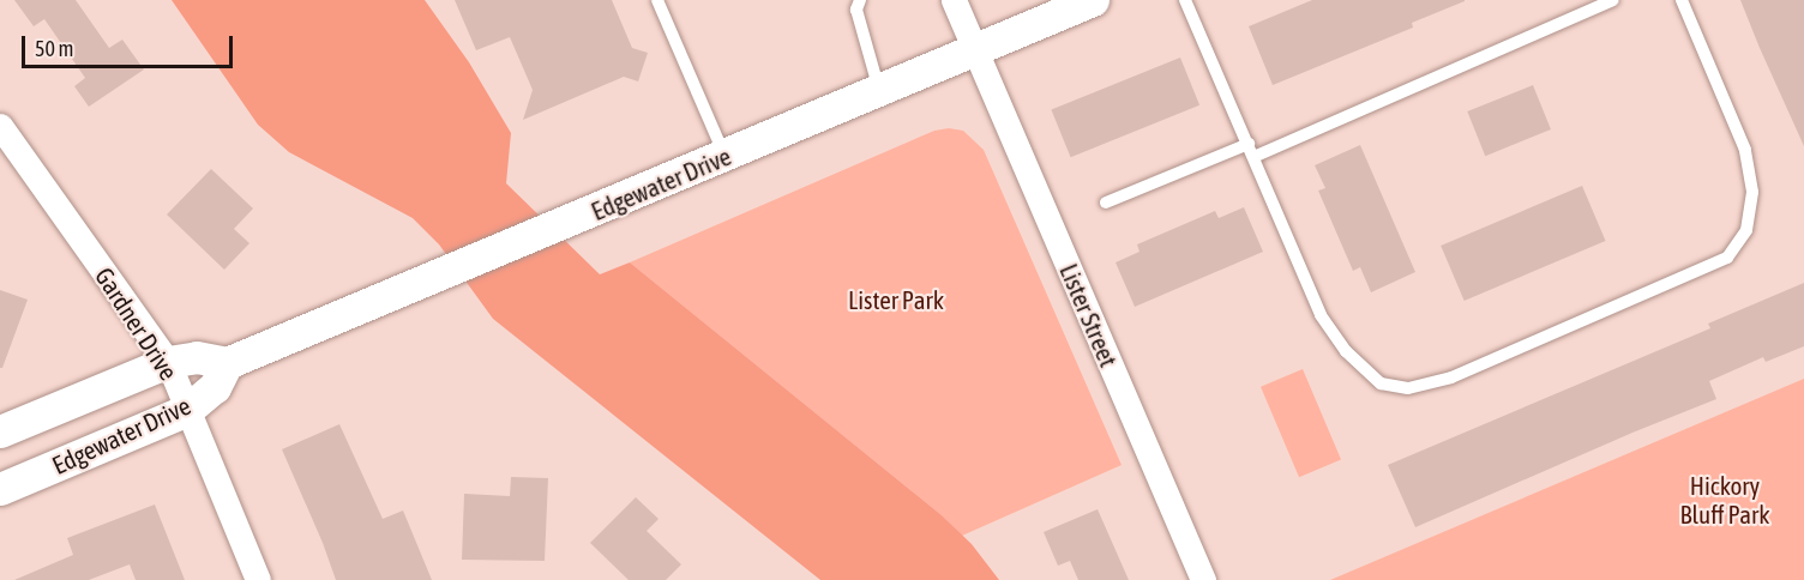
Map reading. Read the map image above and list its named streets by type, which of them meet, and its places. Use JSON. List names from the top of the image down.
{
  "streets": {
    "street": ["Edgewater Drive", "Lister Street", "Gardner Drive"]
  },
  "crossings": [
    ["Edgewater Drive", "Lister Street"],
    ["Edgewater Drive", "Gardner Drive"]
  ],
  "parks": ["Lister Park", "Hickory Bluff Park"],
  "scale_bar": "50 m"
}
